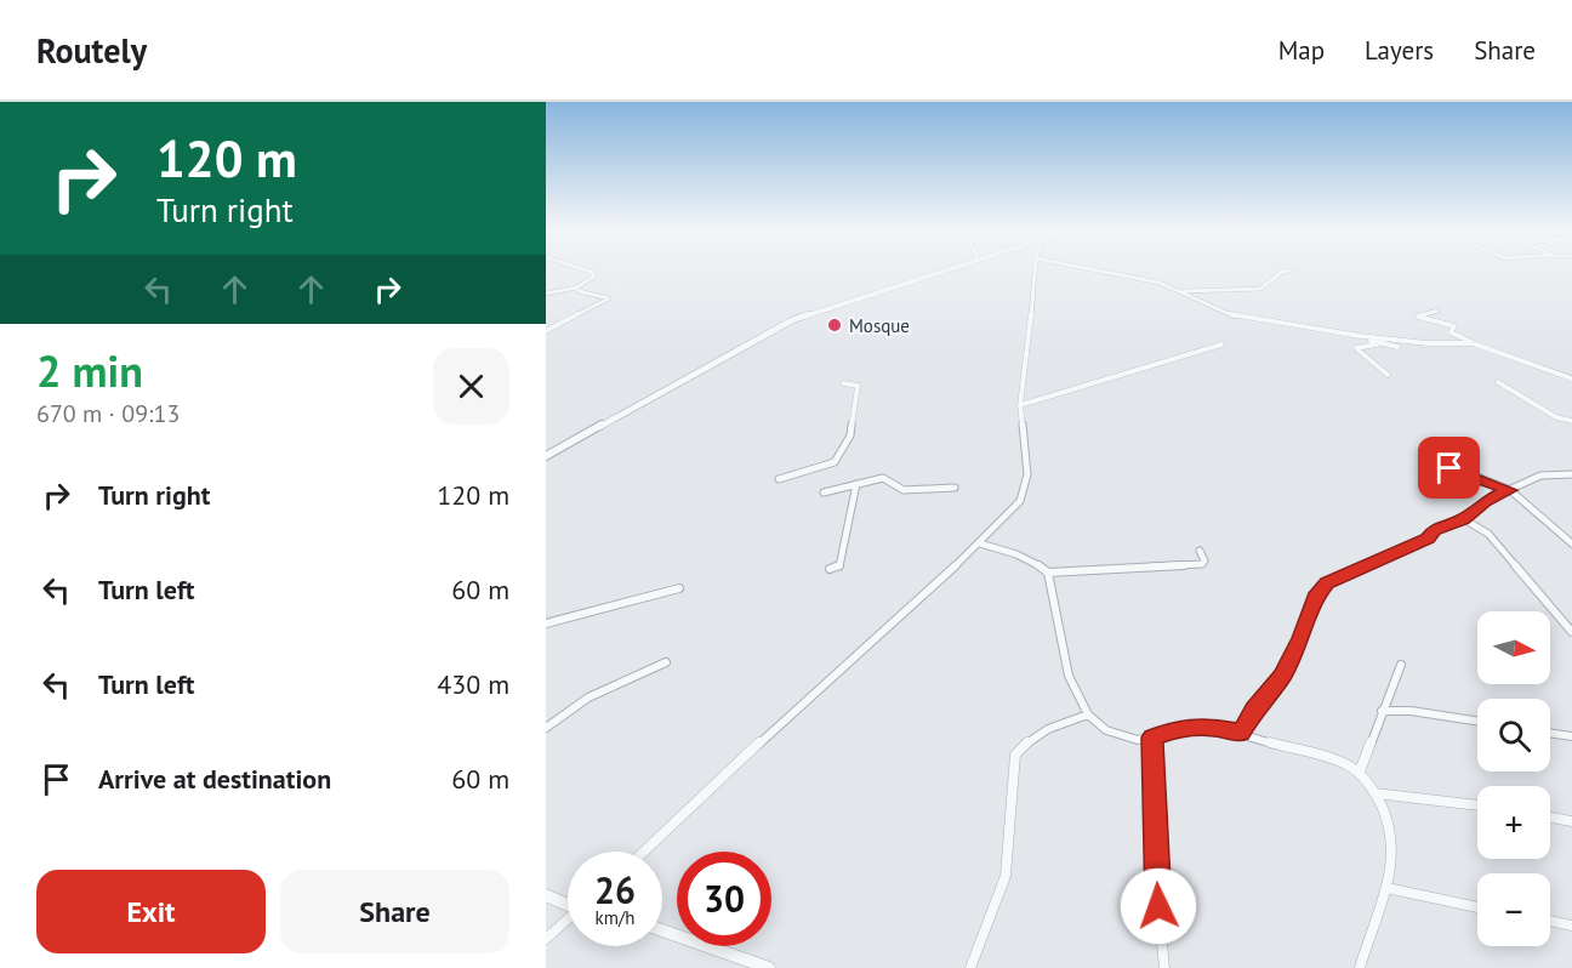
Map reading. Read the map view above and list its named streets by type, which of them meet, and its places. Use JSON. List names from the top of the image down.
{
  "places": ["Mosque"],
  "north": "right",
  "page": {
    "header": "Routely",
    "nav": ["Map", "Layers", "Share"],
    "turn": ["120 m", "Turn right"],
    "heading": ["2 min", "670 m · 09:13"],
    "list": [
      {
        "name": "Turn right",
        "value": "120 m"
      },
      {
        "name": "Turn left",
        "value": "60 m"
      },
      {
        "name": "Turn left",
        "value": "430 m"
      },
      {
        "name": "Arrive at destination",
        "value": "60 m"
      }
    ],
    "map_buttons": ["+", "−"],
    "speed": "26 km/h",
    "limit": "30",
    "buttons": ["Exit", "Share"]
  }
}
